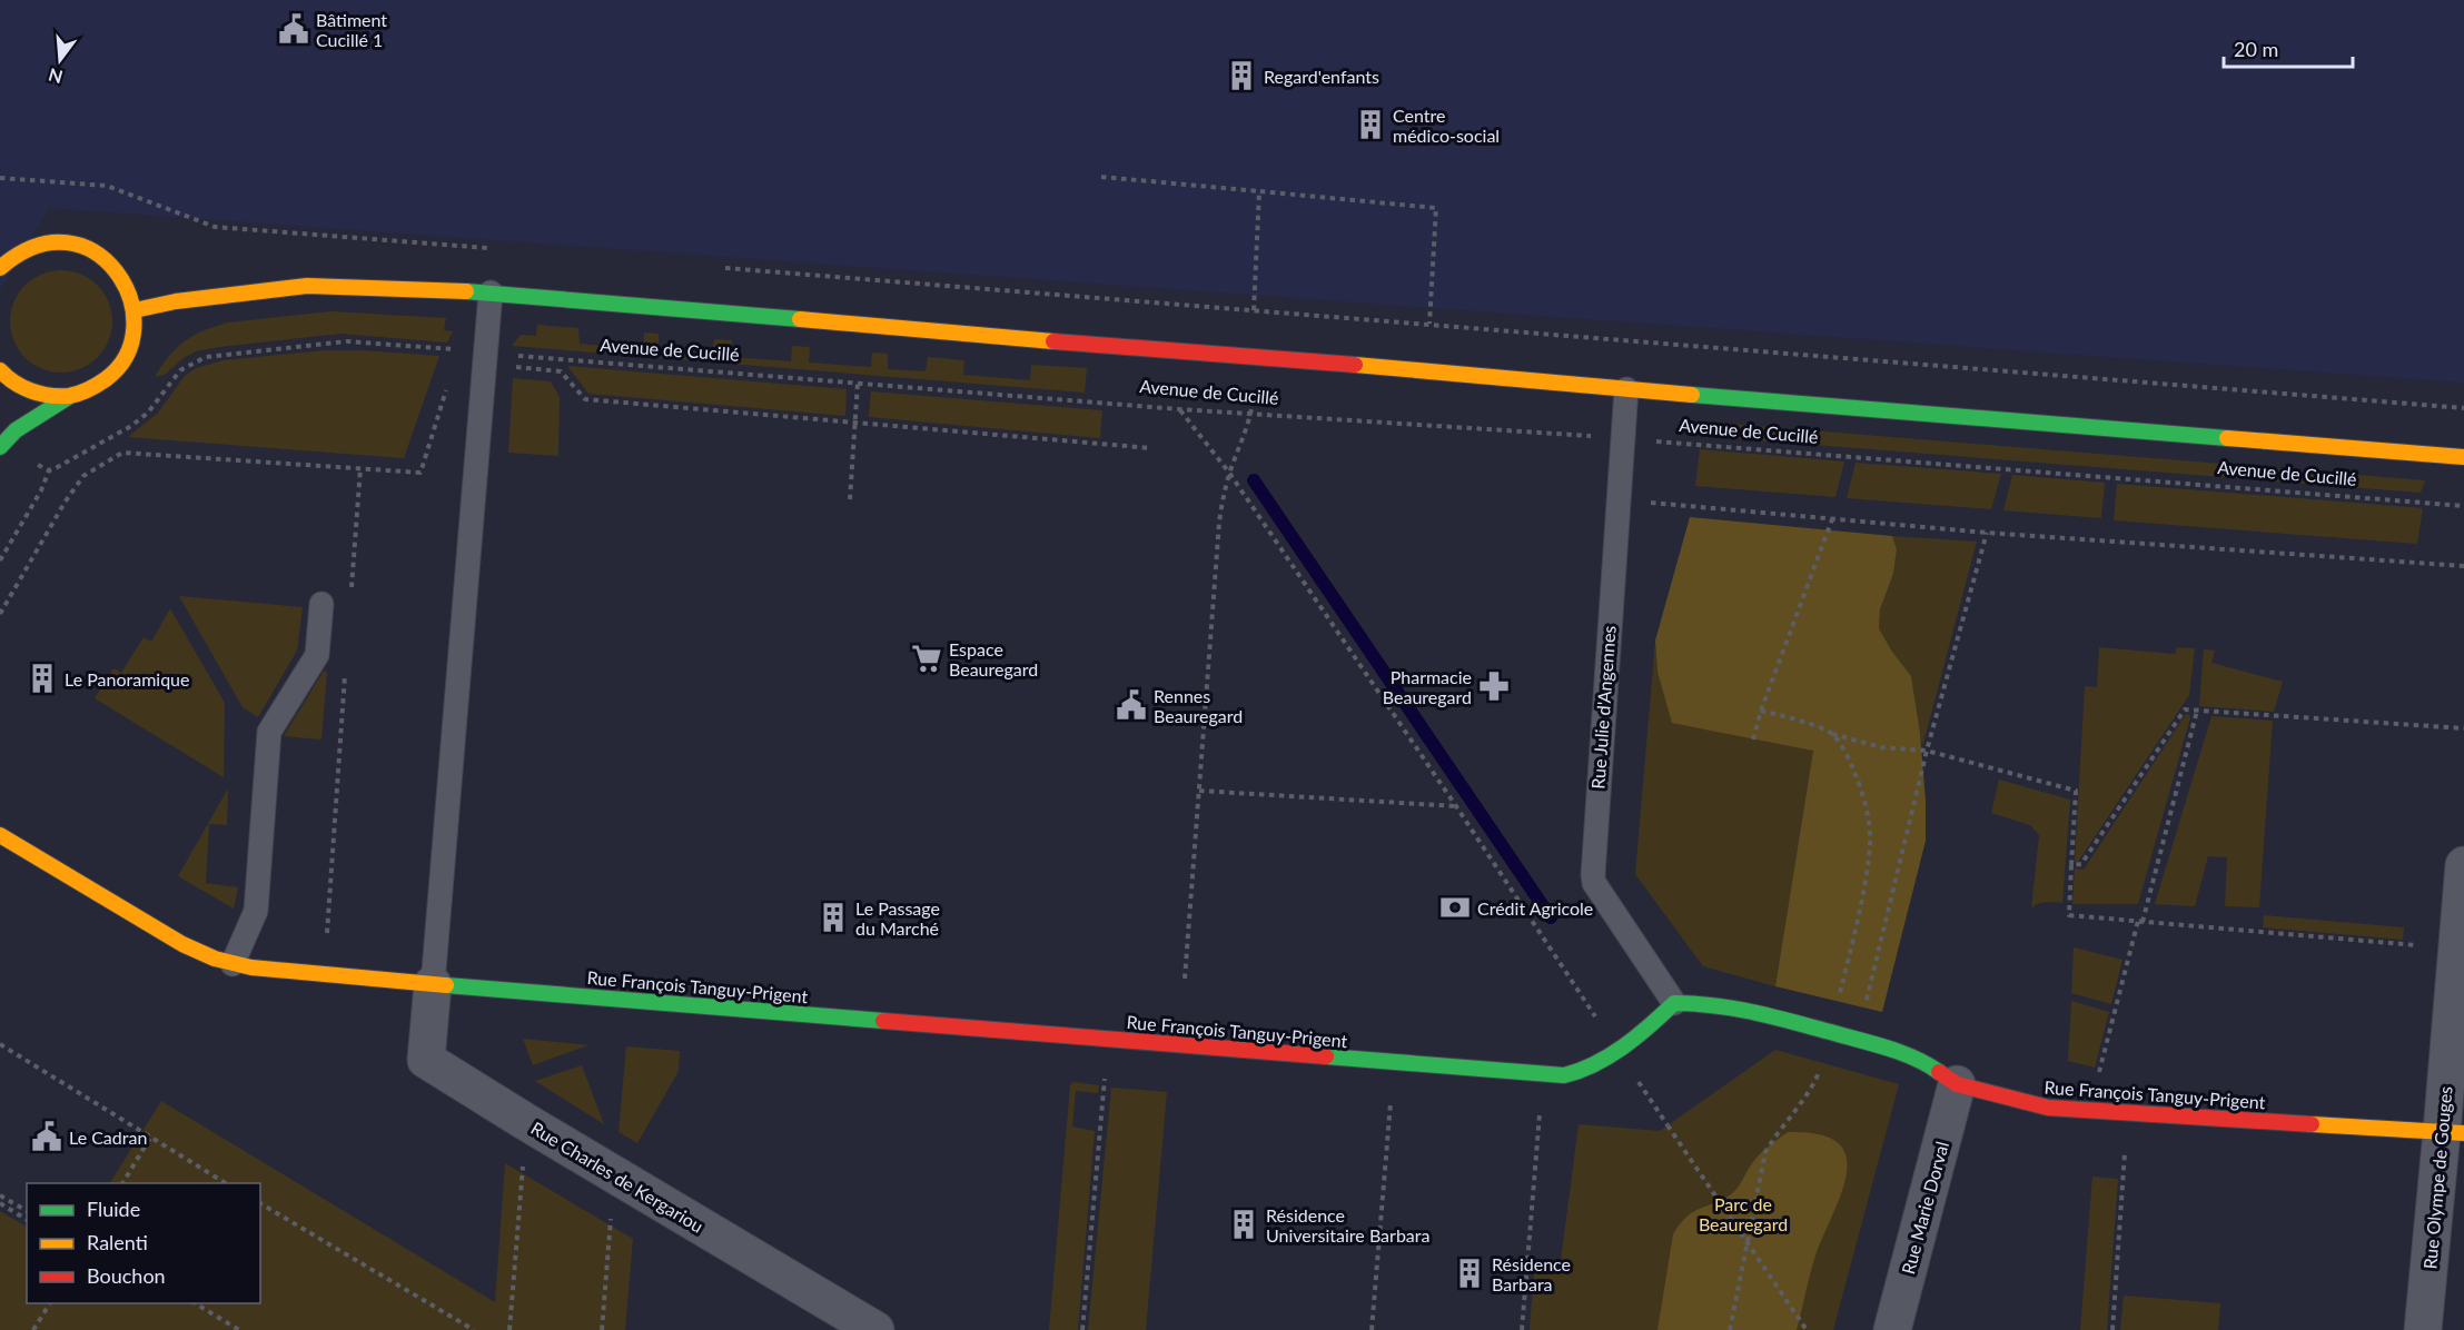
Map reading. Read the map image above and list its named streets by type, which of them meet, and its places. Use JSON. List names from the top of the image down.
{
  "streets": {
    "street": [
      "Avenue de Cucillé",
      "Rue François Tanguy-Prigent",
      "Rue Charles de Kergariou",
      "Rue Olympe de Gouges",
      "Rue Marie Dorval"
    ],
    "lane": ["Rue Julie d'Angennes"]
  },
  "crossings": [
    ["Avenue de Cucillé", "Rue Julie d'Angennes"],
    ["Rue Julie d'Angennes", "Rue François Tanguy-Prigent"],
    ["Rue François Tanguy-Prigent", "Rue Charles de Kergariou"],
    ["Rue François Tanguy-Prigent", "Rue Olympe de Gouges"],
    ["Rue François Tanguy-Prigent", "Rue Marie Dorval"]
  ],
  "parks": ["Parc de Beauregard"],
  "places": {
    "public building": ["Bâtiment Cucillé 1", "Rennes Beauregard", "Le Cadran"],
    "building": [
      "Regard'enfants",
      "Centre médico-social",
      "Le Panoramique",
      "Le Passage du Marché",
      "Résidence Universitaire Barbara",
      "Résidence Barbara"
    ],
    "supermarket": ["Espace Beauregard"],
    "pharmacy": ["Pharmacie Beauregard"],
    "bank": ["Crédit Agricole"]
  },
  "legend": ["Fluide", "Ralenti", "Bouchon"],
  "scale_bar": "20 m",
  "north": "bottom"
}
